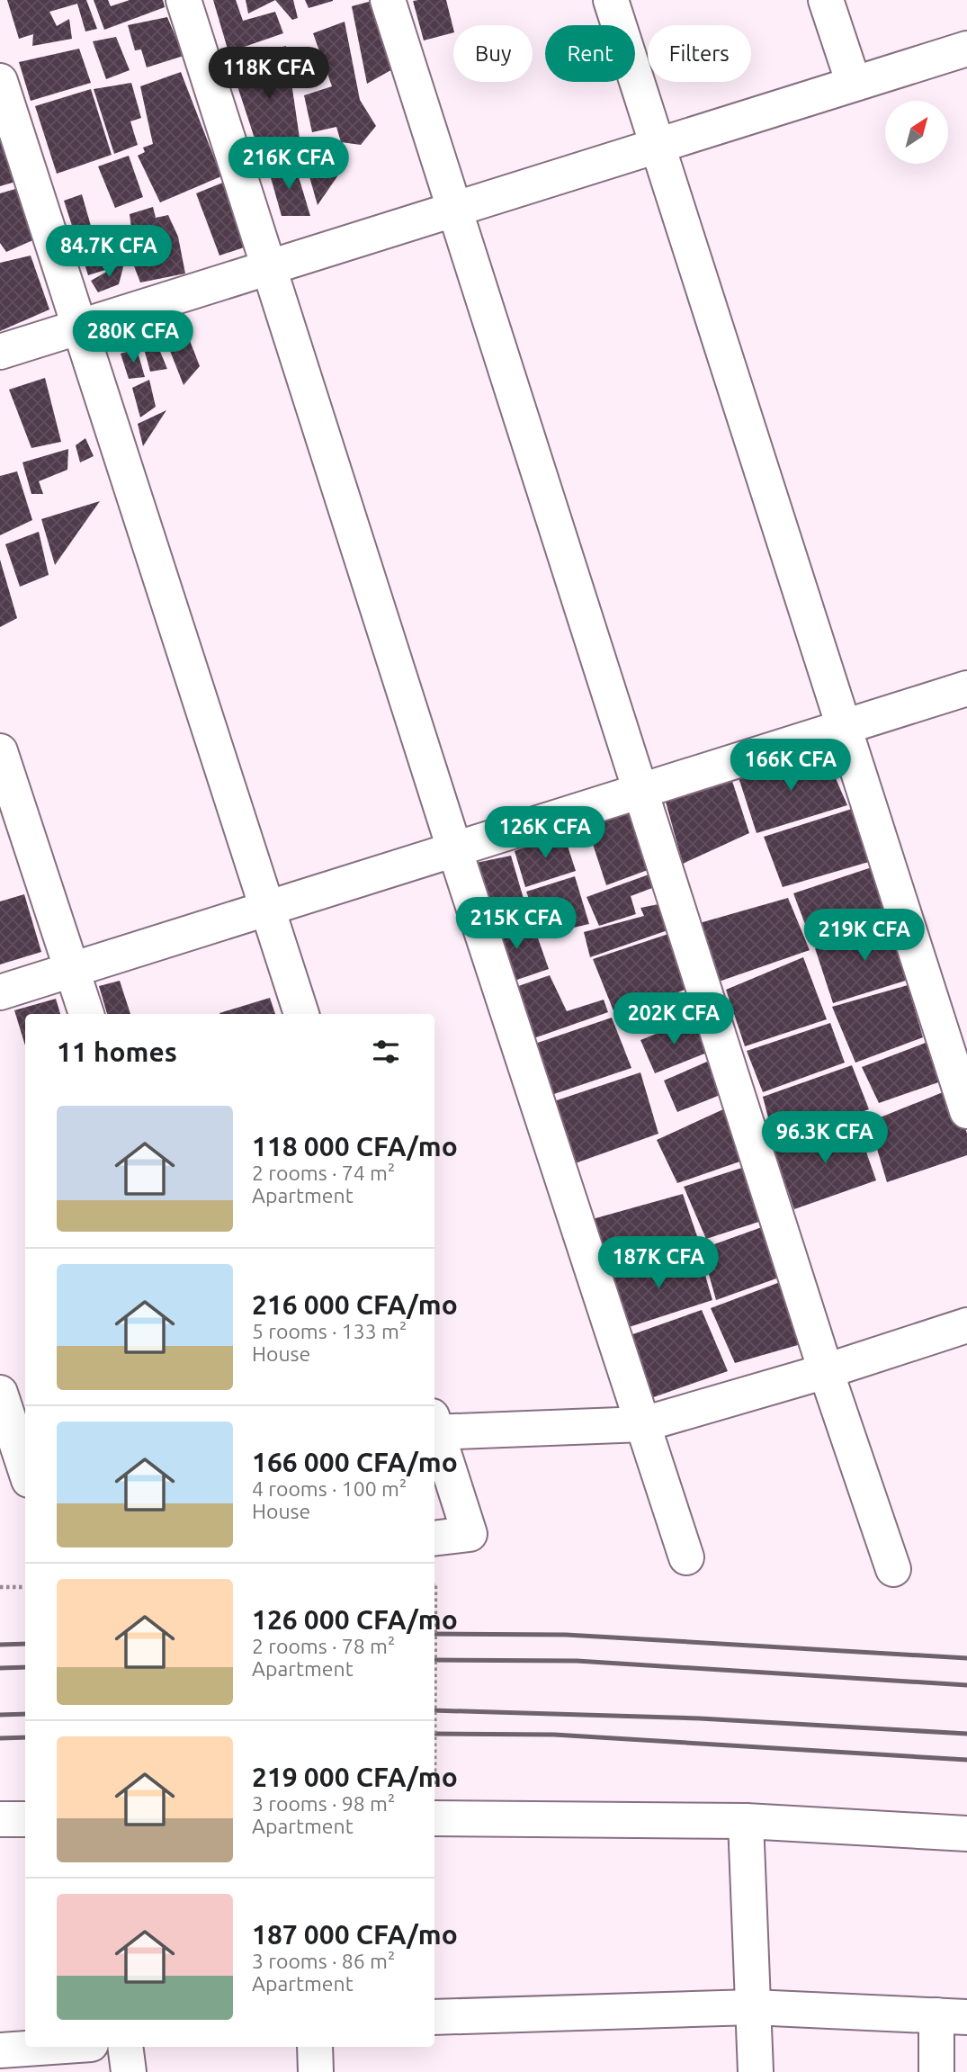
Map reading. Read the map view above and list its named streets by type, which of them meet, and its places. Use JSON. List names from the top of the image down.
{
  "north": "top right",
  "page": {
    "chip": ["Buy", "Rent", "Filters"],
    "price": [
      "118K CFA",
      "216K CFA",
      "84.7K CFA",
      "280K CFA",
      "166K CFA",
      "126K CFA",
      "215K CFA",
      "219K CFA",
      "202K CFA",
      "96.3K CFA",
      "187K CFA"
    ],
    "heading": "11 homes",
    "list": [
      {
        "name": "118 000 CFA/mo",
        "note": "2 rooms · 74 m² · Apartment"
      },
      {
        "name": "216 000 CFA/mo",
        "note": "5 rooms · 133 m² · House"
      },
      {
        "name": "166 000 CFA/mo",
        "note": "4 rooms · 100 m² · House"
      },
      {
        "name": "126 000 CFA/mo",
        "note": "2 rooms · 78 m² · Apartment"
      },
      {
        "name": "219 000 CFA/mo",
        "note": "3 rooms · 98 m² · Apartment"
      },
      {
        "name": "187 000 CFA/mo",
        "note": "3 rooms · 86 m² · Apartment"
      }
    ]
  }
}
